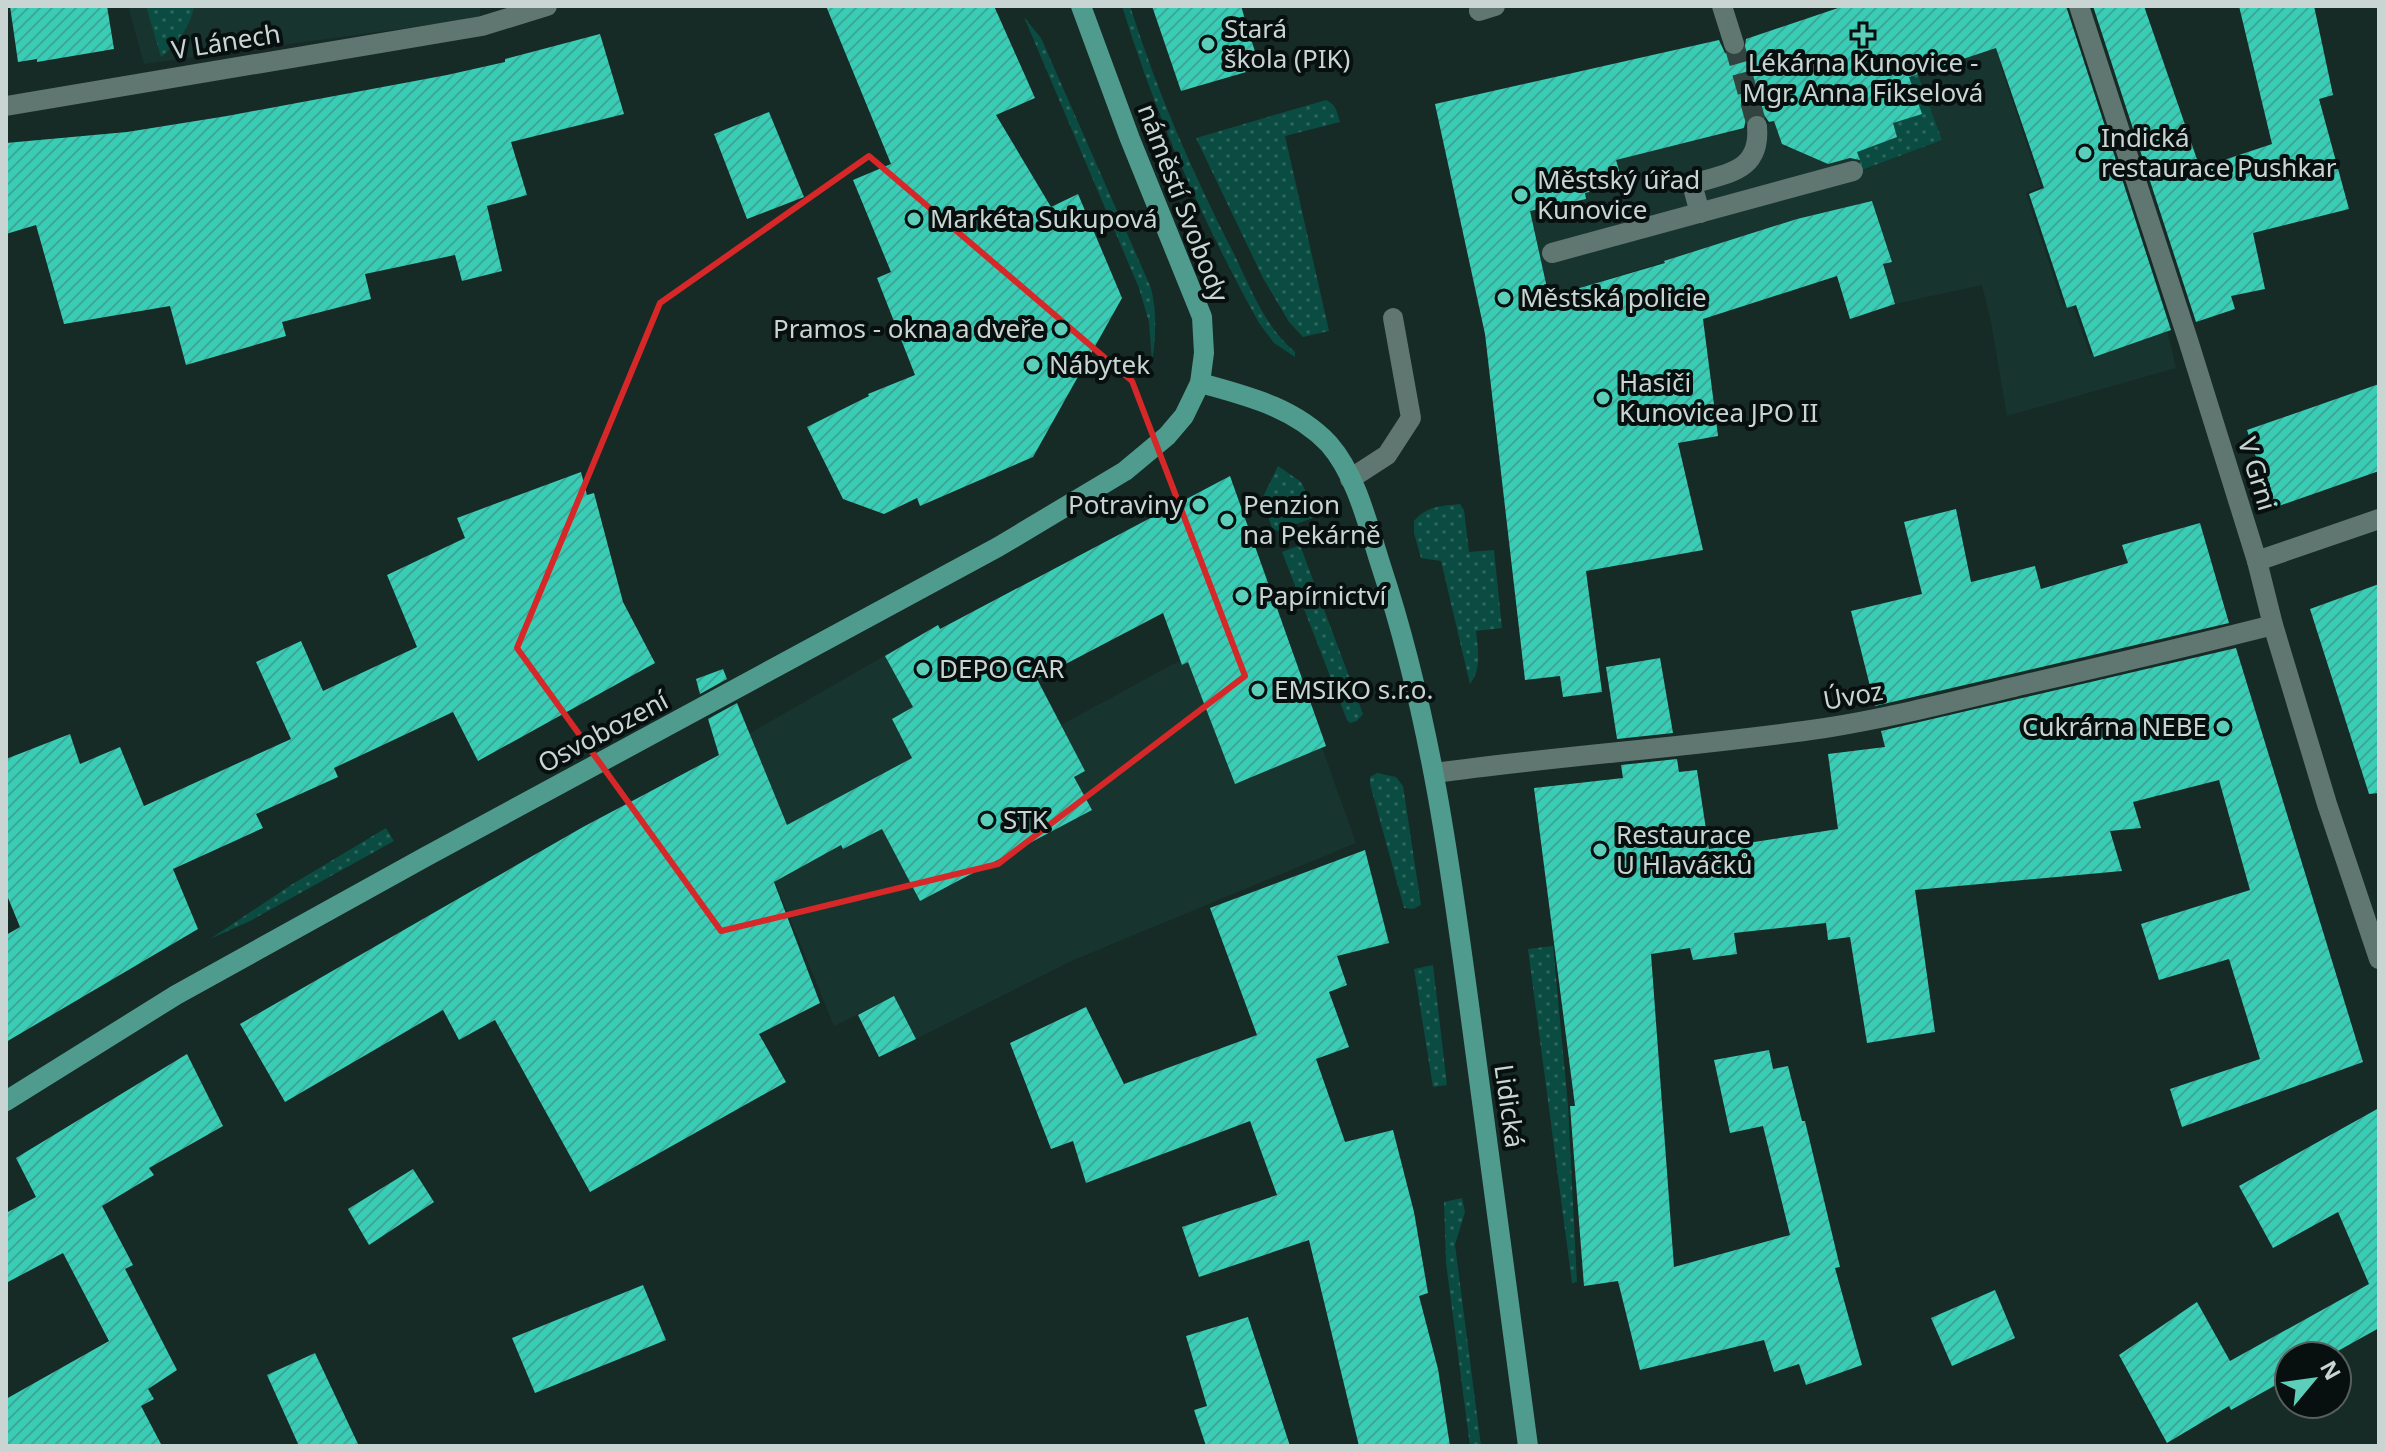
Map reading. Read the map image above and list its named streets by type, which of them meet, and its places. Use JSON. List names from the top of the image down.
{
  "streets": {
    "main road": ["náměstí Svobody", "Osvobození", "Lidická"],
    "street": ["V Lánech", "V Grni", "Úvoz"]
  },
  "crossings": [
    ["náměstí Svobody", "Osvobození"],
    ["V Grni", "Úvoz"],
    ["Úvoz", "Lidická"]
  ],
  "places": {
    "health": ["Lékárna Kunovice - Mgr. Anna Fikselová"],
    "other": [
      "Stará škola (PIK)",
      "Indická restaurace Pushkar",
      "Městský úřad Kunovice",
      "Markéta Sukupová",
      "Městská policie",
      "Pramos - okna a dveře",
      "Nábytek",
      "Hasiči Kunovicea JPO II",
      "Potraviny",
      "Penzion na Pekárně",
      "Papírnictví",
      "DEPO CAR",
      "EMSIKO s.r.o.",
      "Cukrárna NEBE",
      "STK",
      "Restaurace U Hlaváčků"
    ]
  },
  "north": "top right"
}
